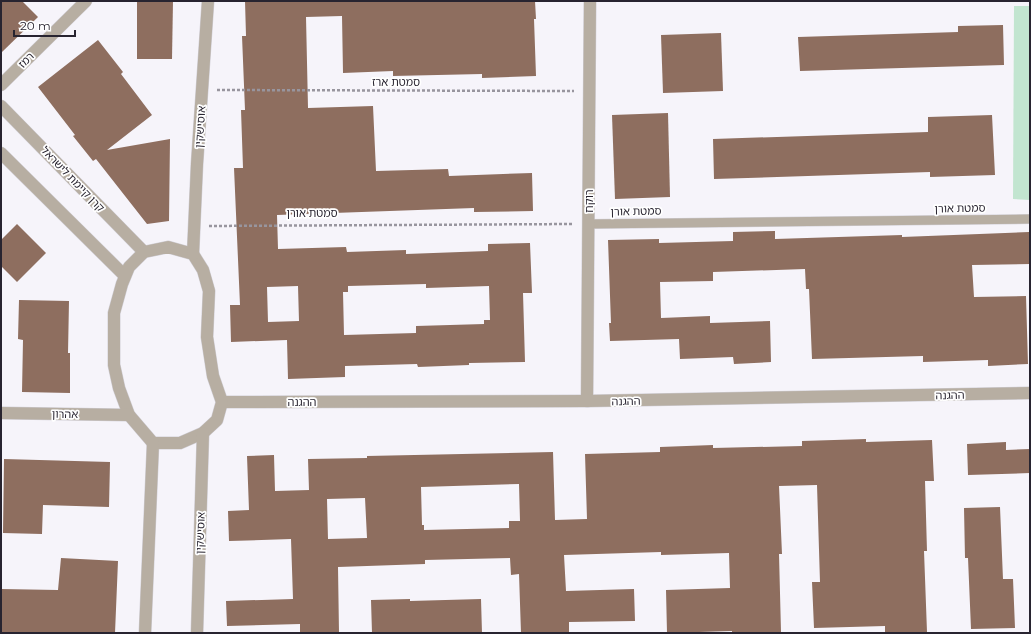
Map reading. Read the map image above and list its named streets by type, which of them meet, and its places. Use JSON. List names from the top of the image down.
{
  "streets": {
    "street": [
      "רמז",
      "אוסישקין",
      "קרן קיימת לישראל",
      "רוקח",
      "ההגנה",
      "אהרון"
    ],
    "lane": ["סמטת אורן"],
    "path": ["סמטת ארז"]
  },
  "crossings": [
    ["סמטת ארז", "אוסישקין"],
    ["סמטת ארז", "רוקח"],
    ["אוסישקין", "סמטת אורן"],
    ["רוקח", "סמטת אורן"],
    ["רוקח", "ההגנה"]
  ],
  "scale_bar": "20 m"
}
